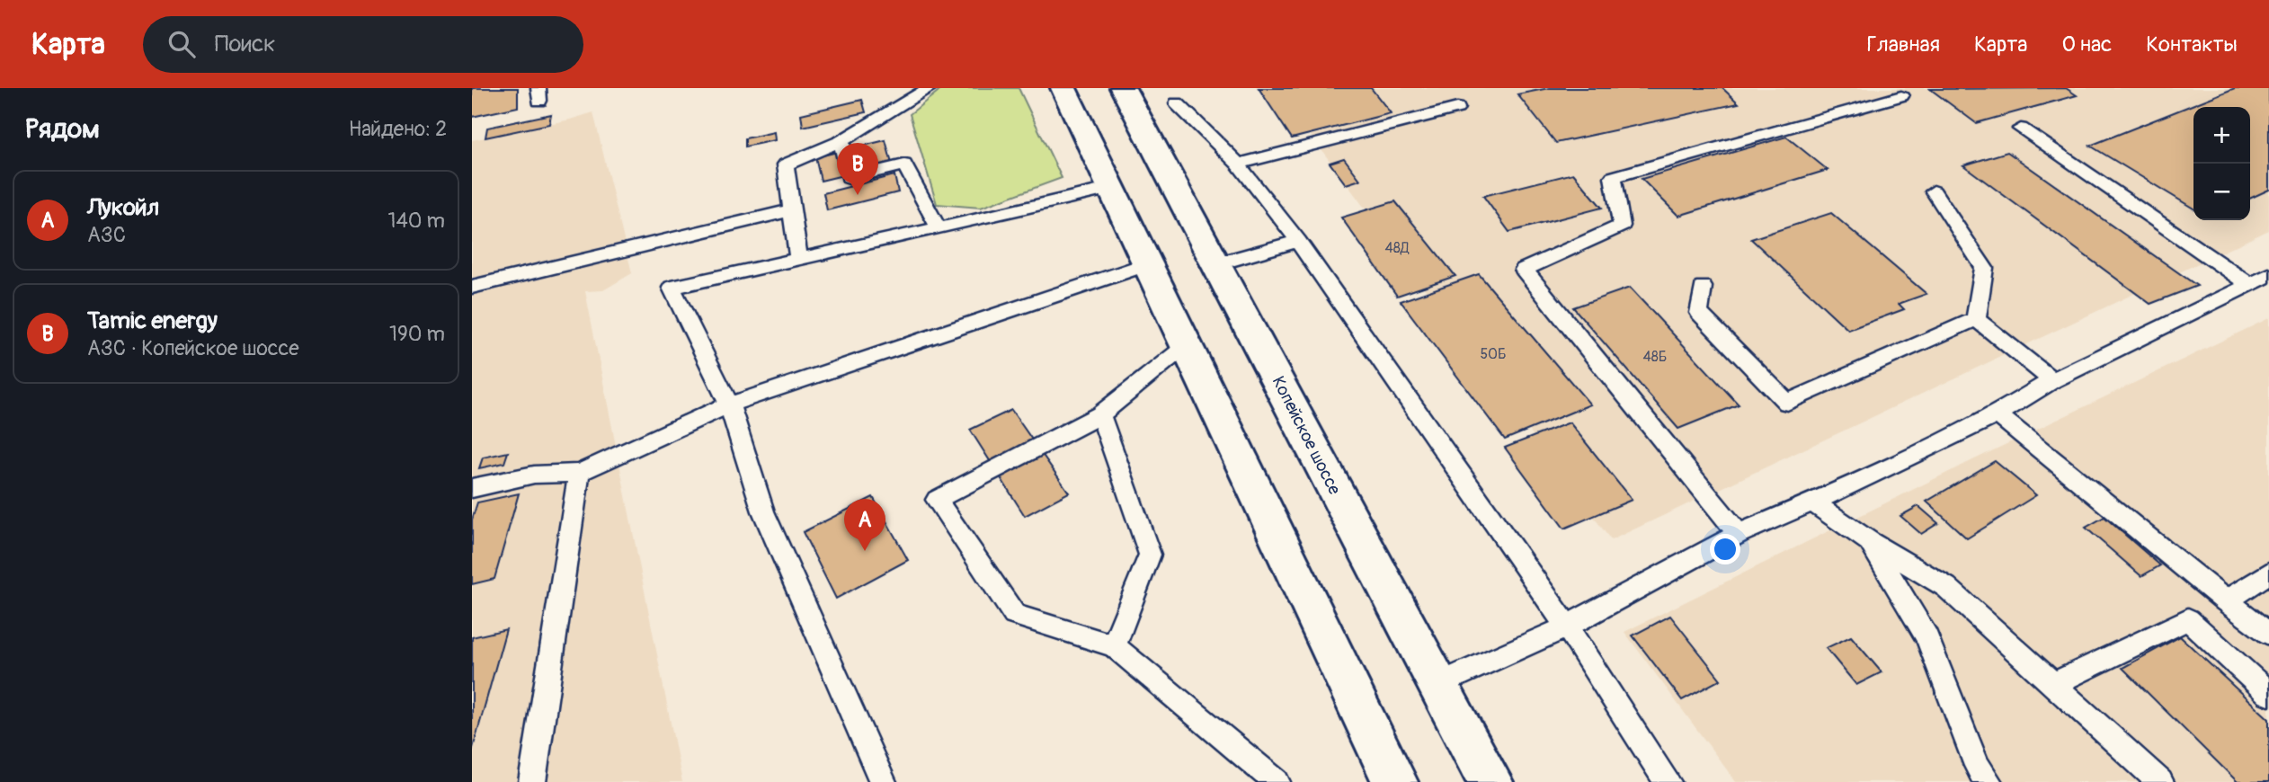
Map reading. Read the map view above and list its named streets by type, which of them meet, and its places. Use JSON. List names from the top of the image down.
{
  "streets": {
    "main road": ["Копейское шоссе"]
  },
  "house_numbers": ["48Д", "50Б", "48Б"],
  "page": {
    "header": "Карта",
    "search": "Поиск",
    "nav": [
      "Главная",
      "Карта",
      "О нас",
      "Контакты"
    ],
    "heading": ["Рядом", "Найдено: 2"],
    "map_buttons": ["+", "−"],
    "pins": ["B", "A"],
    "list": [
      {
        "mark": "A",
        "name": "Лукойл",
        "note": "АЗС",
        "value": "140 m"
      },
      {
        "mark": "B",
        "name": "Tamic energy",
        "note": "АЗС · Копейское шоссе",
        "value": "190 m"
      }
    ]
  }
}
